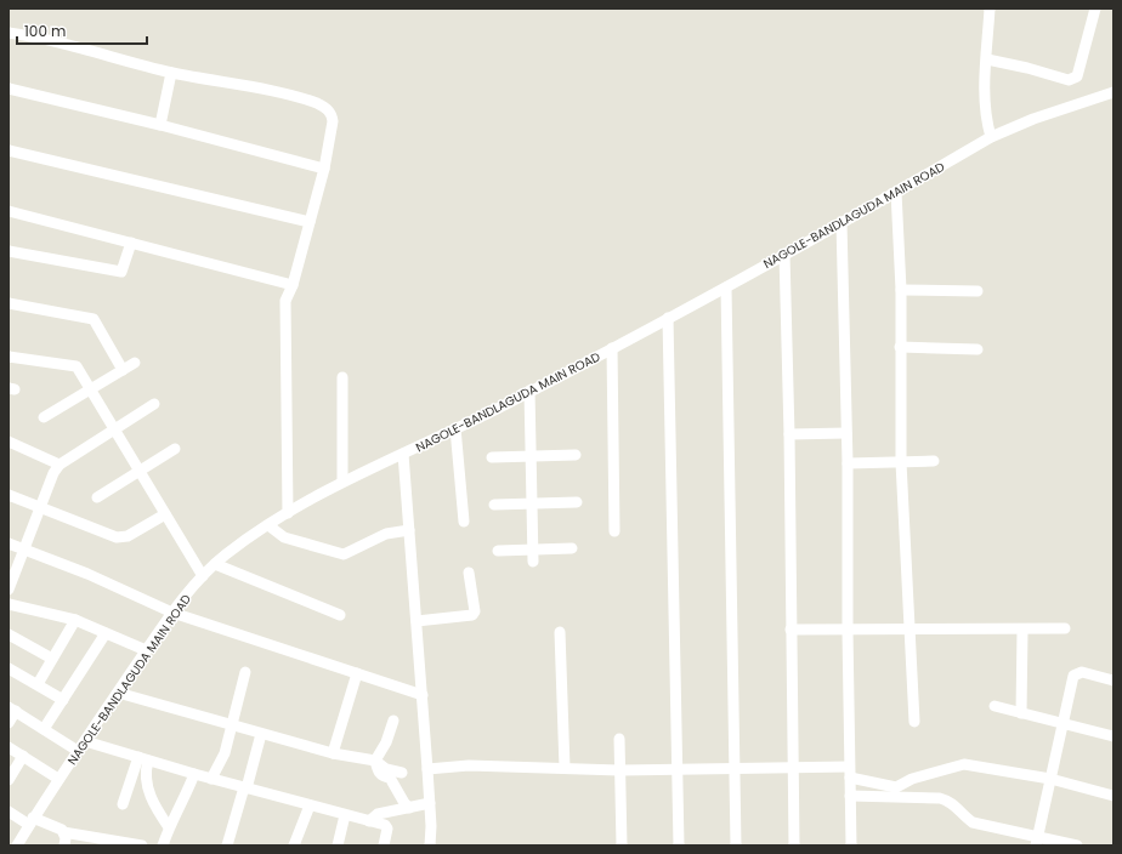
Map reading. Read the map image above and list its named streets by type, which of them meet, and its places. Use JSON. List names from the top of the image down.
{
  "streets": {
    "street": ["NAGOLE-BANDLAGUDA MAIN ROAD"]
  },
  "scale_bar": "100 m"
}
